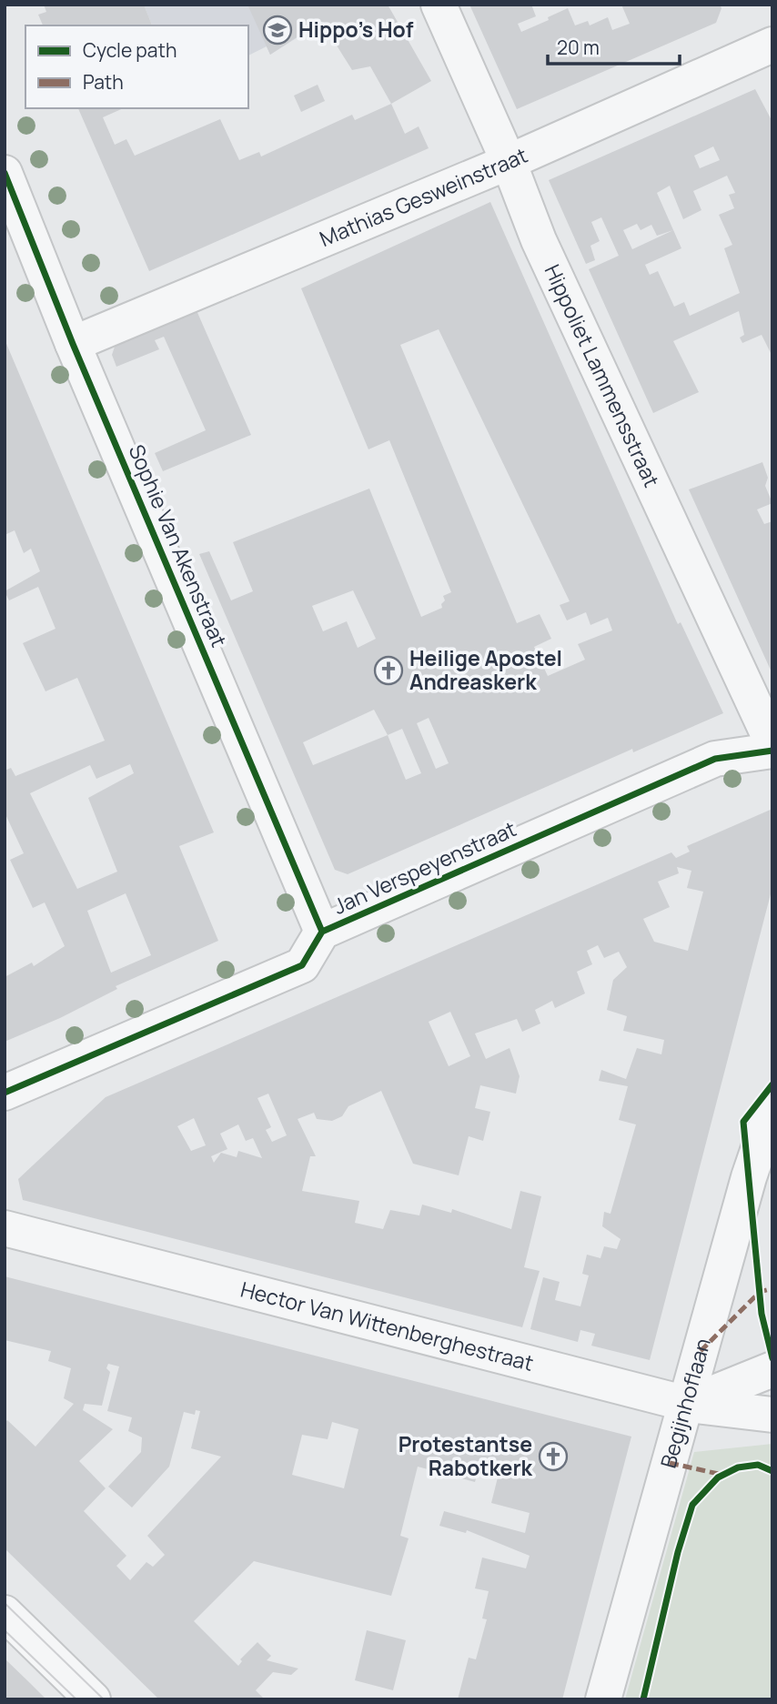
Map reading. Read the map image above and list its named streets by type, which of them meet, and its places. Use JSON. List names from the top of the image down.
{
  "streets": {
    "street": [
      "Mathias Gesweinstraat",
      "Hippoliet Lammensstraat",
      "Sophie Van Akenstraat",
      "Jan Verspeyenstraat",
      "Hector Van Wittenberghestraat",
      "Begijnhoflaan"
    ]
  },
  "crossings": [
    ["Mathias Gesweinstraat", "Hippoliet Lammensstraat"],
    ["Mathias Gesweinstraat", "Sophie Van Akenstraat"],
    ["Sophie Van Akenstraat", "Jan Verspeyenstraat"],
    ["Hector Van Wittenberghestraat", "Begijnhoflaan"]
  ],
  "places": {
    "school or university": ["Hippo's Hof"],
    "church": ["Heilige Apostel Andreaskerk", "Protestantse Rabotkerk"]
  },
  "legend": ["Cycle path", "Path"],
  "scale_bar": "20 m"
}
